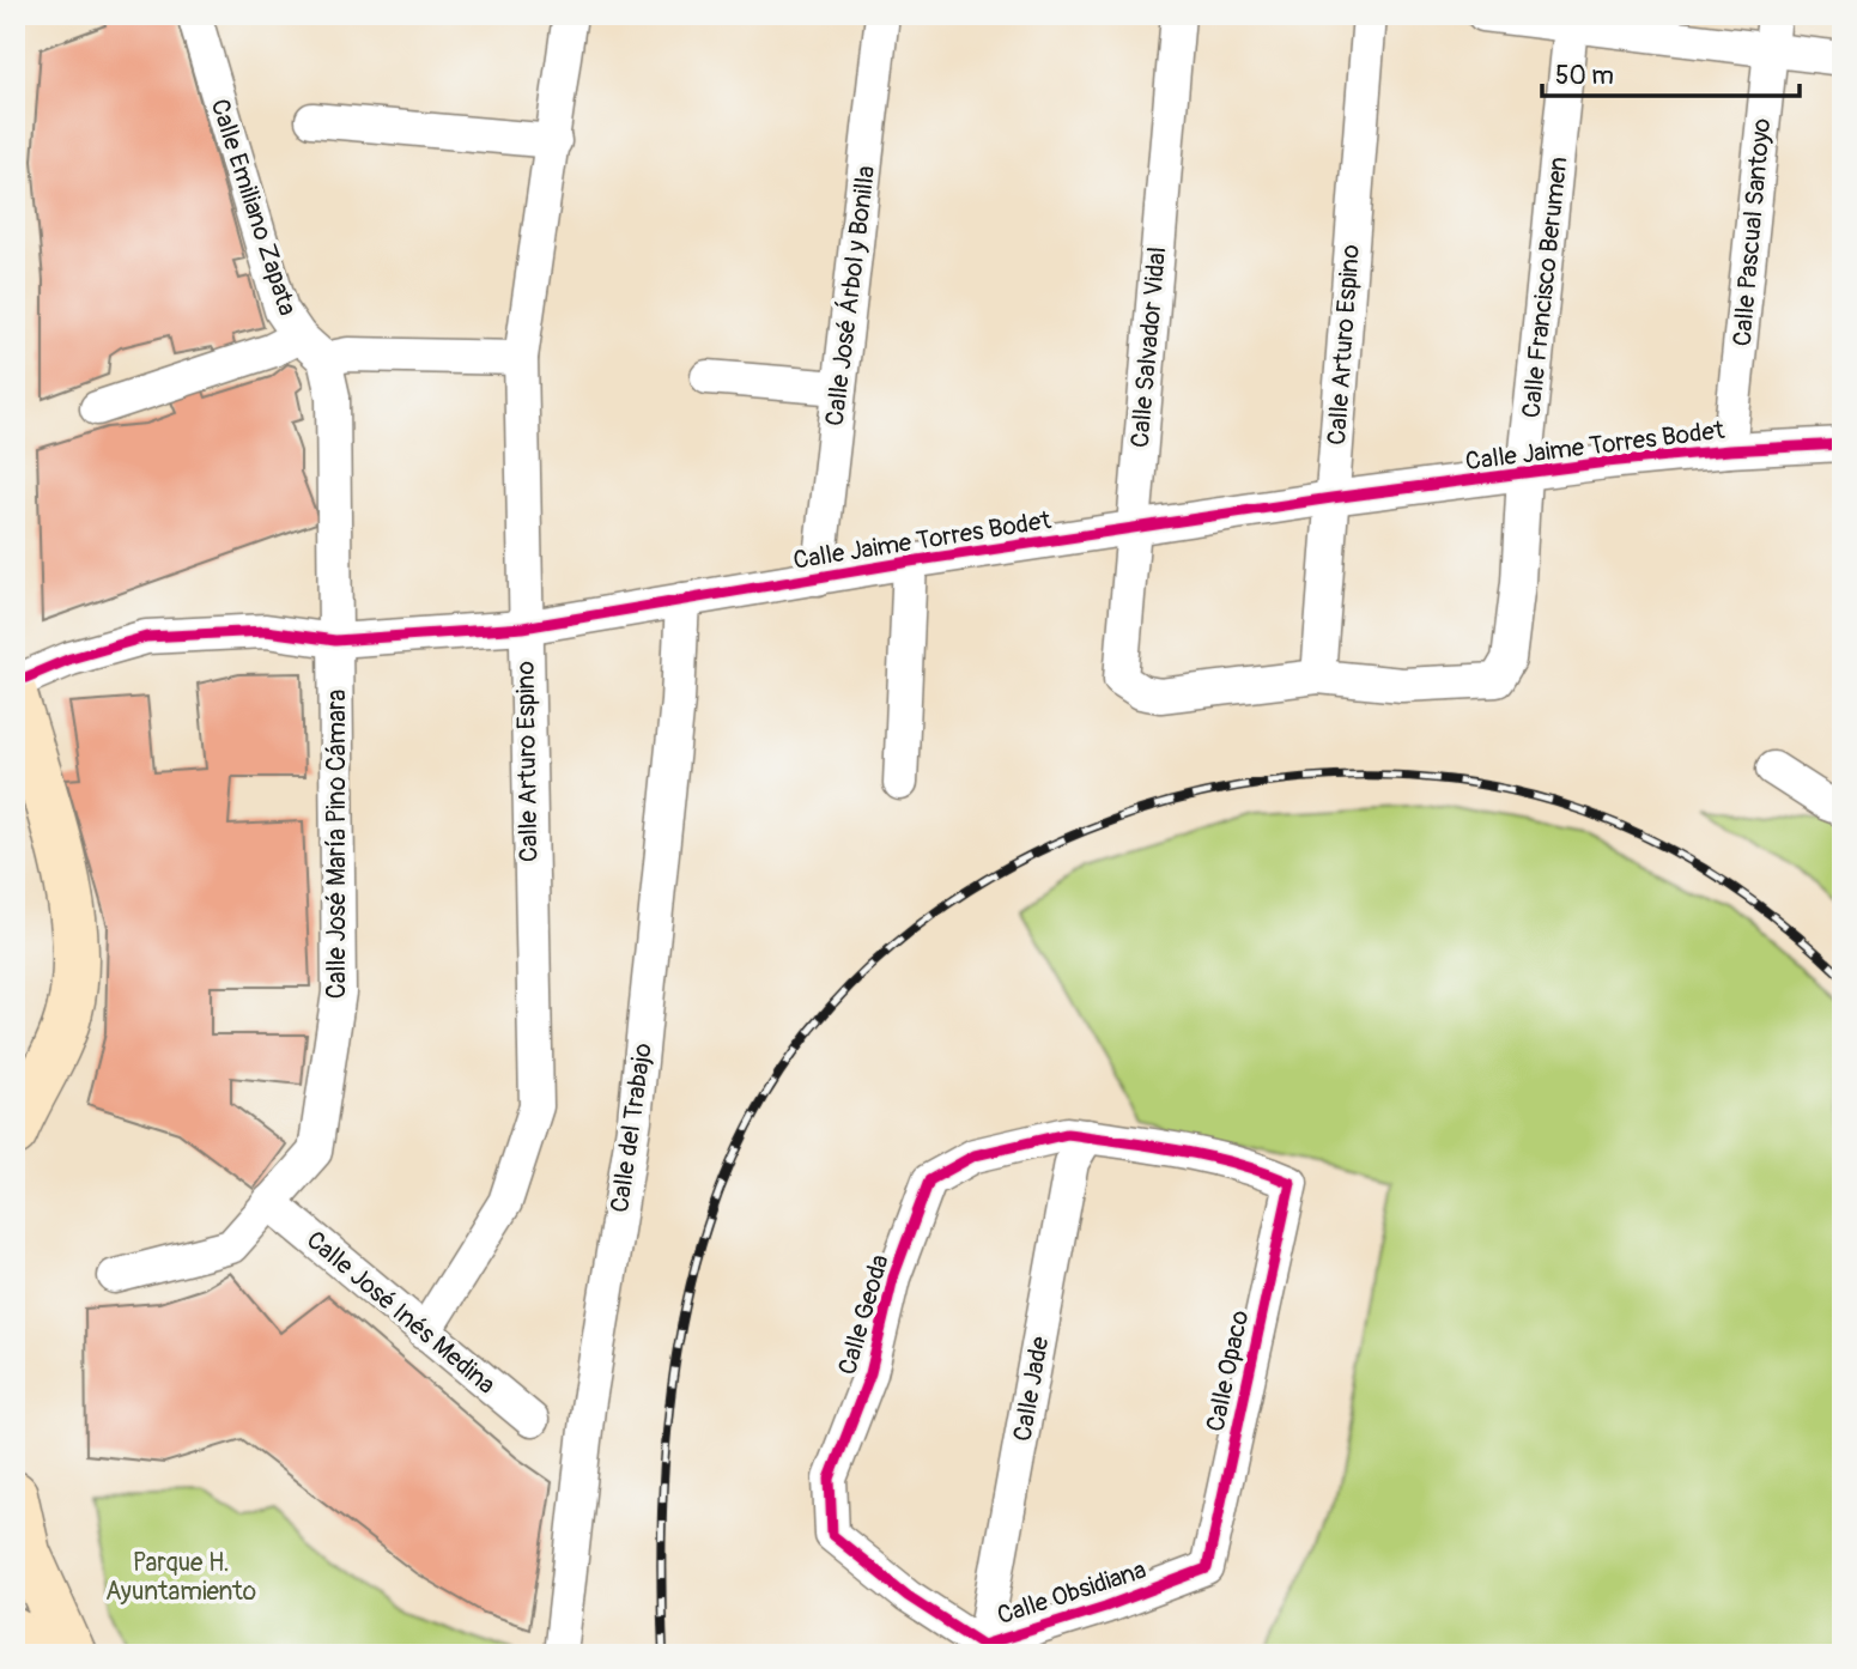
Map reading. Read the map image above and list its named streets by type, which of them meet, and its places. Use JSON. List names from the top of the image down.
{
  "streets": {
    "street": [
      "Calle Emiliano Zapata",
      "Calle Pascual Santoyo",
      "Calle Francisco Berumen",
      "Calle José Árbol y Bonilla",
      "Calle Arturo Espino",
      "Calle Salvador Vidal",
      "Calle Jaime Torres Bodet",
      "Calle José María Pino Cámara",
      "Calle del Trabajo",
      "Calle José Inés Medina",
      "Calle Geoda",
      "Calle Opaco",
      "Calle Jade",
      "Calle Obsidiana"
    ]
  },
  "crossings": [
    ["Calle Emiliano Zapata", "Calle Jaime Torres Bodet"],
    ["Calle Emiliano Zapata", "Calle José María Pino Cámara"],
    ["Calle Pascual Santoyo", "Calle Jaime Torres Bodet"],
    ["Calle Francisco Berumen", "Calle Arturo Espino"],
    ["Calle Francisco Berumen", "Calle Salvador Vidal"],
    ["Calle Francisco Berumen", "Calle Jaime Torres Bodet"],
    ["Calle José Árbol y Bonilla", "Calle Jaime Torres Bodet"],
    ["Calle Arturo Espino", "Calle Salvador Vidal"],
    ["Calle Arturo Espino", "Calle Jaime Torres Bodet"],
    ["Calle Arturo Espino", "Calle José Inés Medina"],
    ["Calle Salvador Vidal", "Calle Jaime Torres Bodet"],
    ["Calle Jaime Torres Bodet", "Calle José María Pino Cámara"],
    ["Calle Jaime Torres Bodet", "Calle del Trabajo"],
    ["Calle José María Pino Cámara", "Calle José Inés Medina"],
    ["Calle Geoda", "Calle Opaco"],
    ["Calle Geoda", "Calle Jade"],
    ["Calle Geoda", "Calle Obsidiana"],
    ["Calle Opaco", "Calle Obsidiana"],
    ["Calle Jade", "Calle Obsidiana"]
  ],
  "parks": ["Parque H. Ayuntamiento"],
  "scale_bar": "50 m"
}
